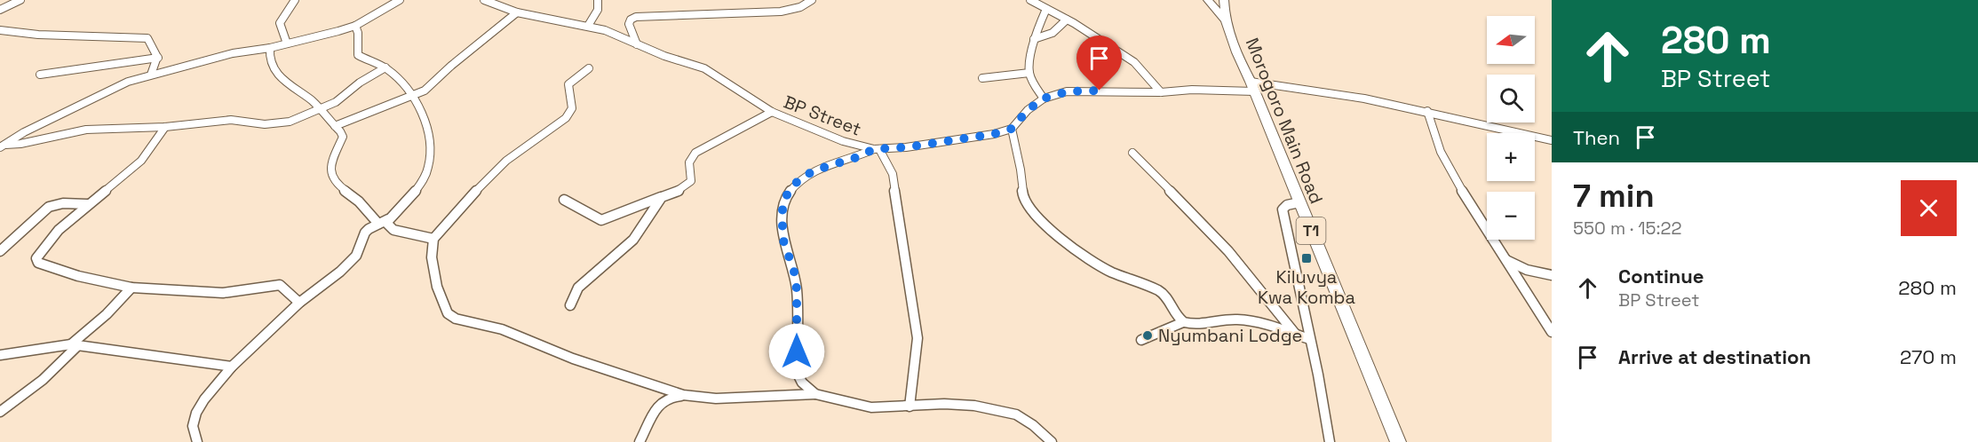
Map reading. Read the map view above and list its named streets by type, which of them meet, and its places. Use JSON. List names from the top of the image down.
{
  "streets": {
    "highway": ["Morogoro Main Road", "T1"],
    "street": ["BP Street"]
  },
  "places": {
    "transit": ["Kiluvya Kwa Komba"],
    "other": ["Nyumbani Lodge"]
  },
  "north": "left",
  "page": {
    "turn": ["280 m", "BP Street"],
    "map_buttons": ["+", "−"],
    "then": "Then",
    "heading": ["7 min", "550 m · 15:22"],
    "list": [
      {
        "name": "Continue",
        "note": "BP Street",
        "value": "280 m"
      },
      {
        "name": "Arrive at destination",
        "value": "270 m"
      }
    ]
  }
}
